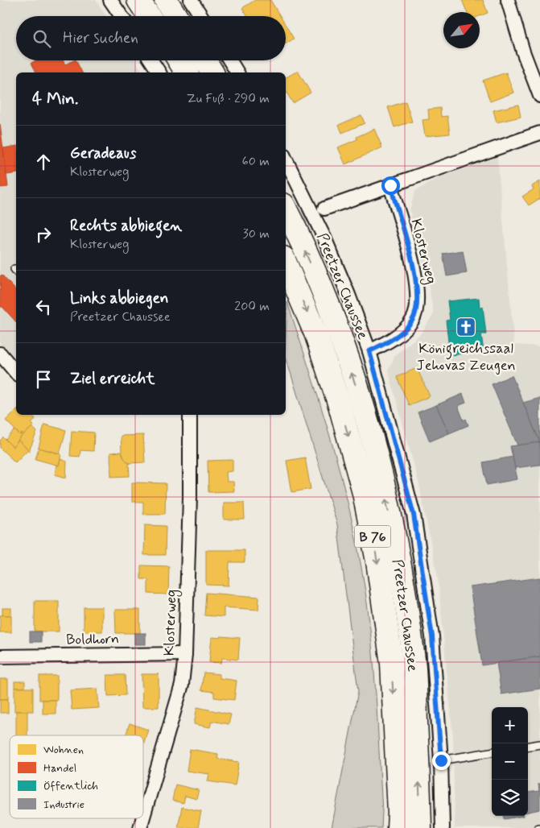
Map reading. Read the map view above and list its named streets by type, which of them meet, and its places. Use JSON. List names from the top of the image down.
{
  "streets": {
    "highway": ["Preetzer Chaussee", "B 76"],
    "street": ["Klosterweg", "Boldhorn"]
  },
  "crossings": [
    ["Klosterweg", "Preetzer Chaussee"],
    ["Klosterweg", "Boldhorn"]
  ],
  "places": {
    "church": ["Königreichssaal Jehovas Zeugen"]
  },
  "legend": [
    "Wohnen",
    "Handel",
    "Öffentlich",
    "Industrie"
  ],
  "north": "top right",
  "page": {
    "search": "Hier suchen",
    "heading": ["4 Min.", "Zu Fuß · 290 m"],
    "list": [
      ["Geradeaus", "Klosterweg", "60 m"],
      ["Rechts abbiegen", "Klosterweg", "30 m"],
      ["Links abbiegen", "Preetzer Chaussee", "200 m"],
      "Ziel erreicht"
    ],
    "map_buttons": ["+", "−"]
  }
}
